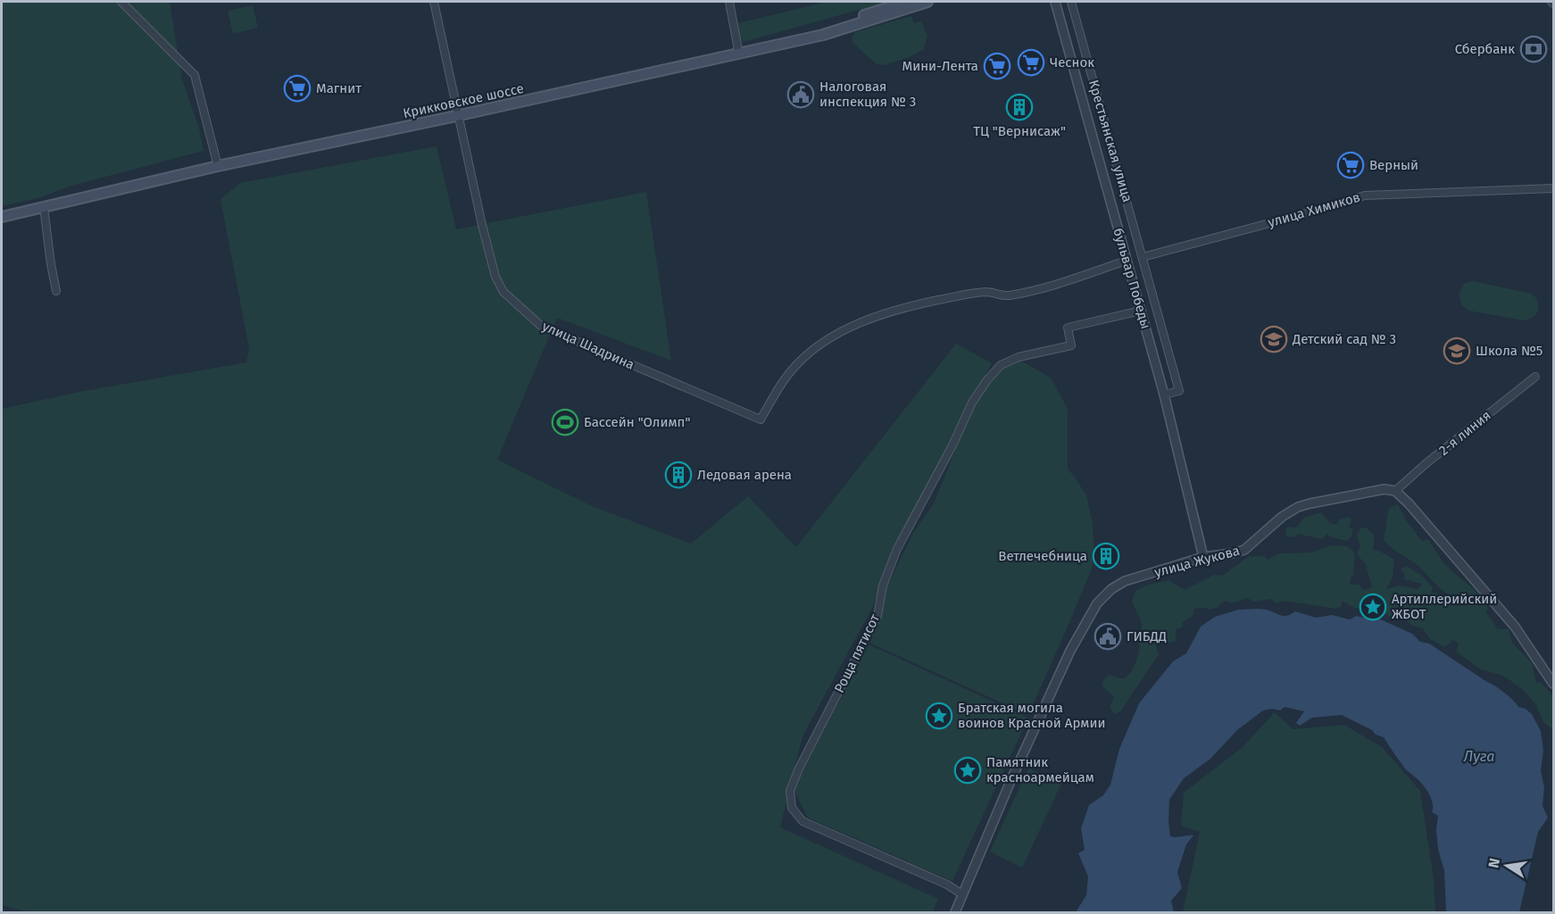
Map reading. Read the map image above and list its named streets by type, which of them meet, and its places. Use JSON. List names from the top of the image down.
{
  "streets": {
    "main road": ["Крикковское шоссе"],
    "street": [
      "Крестьянская улица",
      "улица Химиков",
      "бульвар Победы",
      "улица Шадрина",
      "2-я линия",
      "улица Жукова",
      "Роща пятисот"
    ]
  },
  "crossings": [
    ["Крикковское шоссе", "улица Шадрина"],
    ["Крестьянская улица", "улица Химиков"],
    ["Крестьянская улица", "бульвар Победы"],
    ["бульвар Победы", "улица Шадрина"],
    ["бульвар Победы", "улица Жукова"],
    ["бульвар Победы", "Роща пятисот"],
    ["2-я линия", "улица Жукова"],
    ["улица Жукова", "Роща пятисот"]
  ],
  "water": ["Луга"],
  "places": {
    "bank": ["Сбербанк"],
    "supermarket": [
      "Чеснок",
      "Мини-Лента",
      "Магнит",
      "Верный"
    ],
    "public building": ["Налоговая инспекция № 3", "ГИБДД"],
    "building": ["ТЦ \"Вернисаж\"", "Ледовая арена", "Ветлечебница"],
    "school or university": ["Детский сад № 3", "Школа №5"],
    "sports": ["Бассейн \"Олимп\""],
    "place": ["Артиллерийский ЖБОТ", "Братская могила воинов Красной Армии", "Памятник красноармейцам"]
  },
  "north": "left"
}
